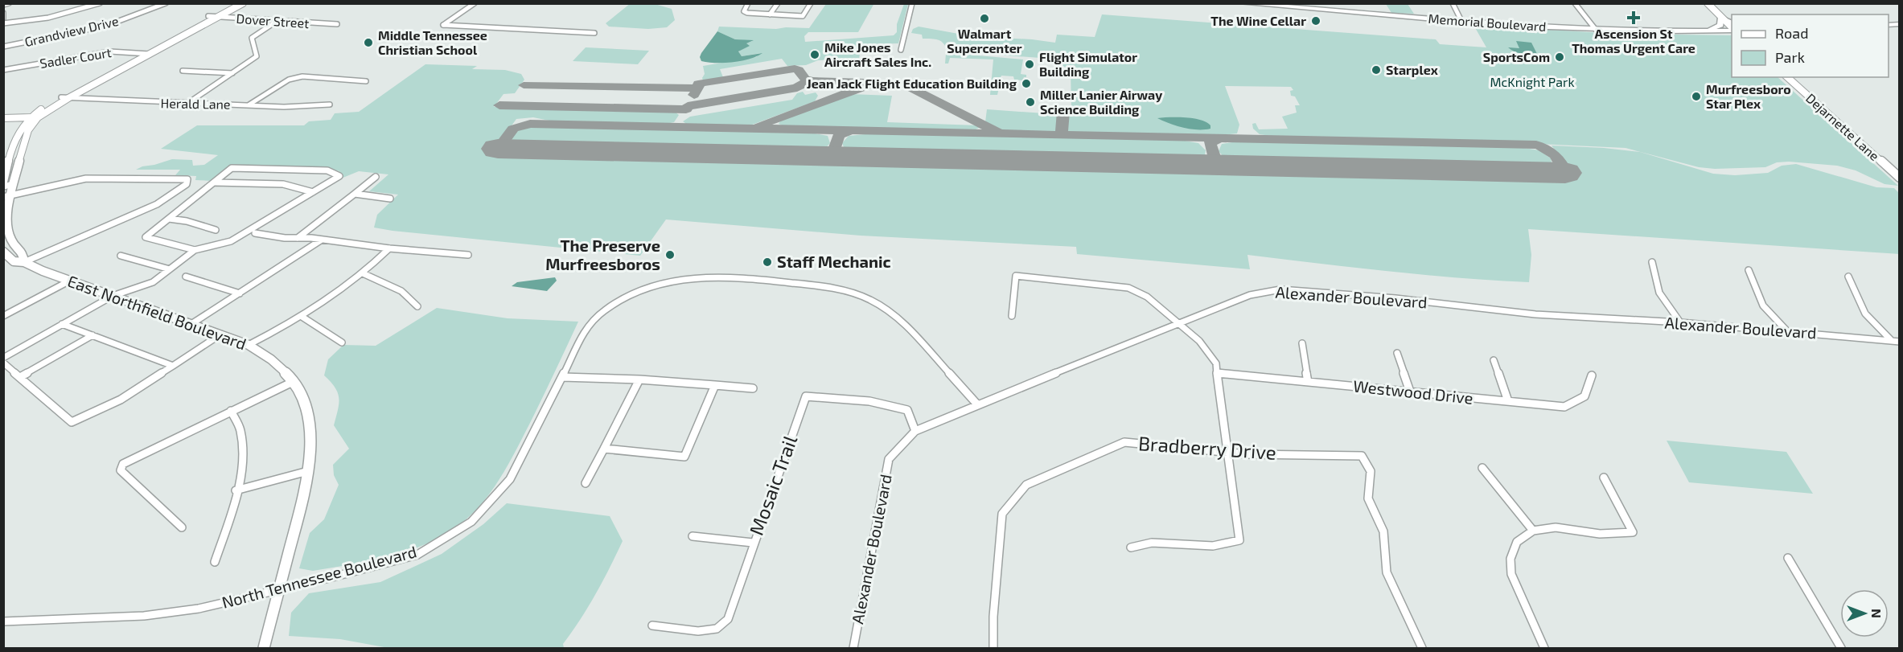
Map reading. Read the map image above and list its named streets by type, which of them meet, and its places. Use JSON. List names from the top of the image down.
{
  "streets": {
    "main road": ["Memorial Boulevard", "Dejarnette Lane", "East Northfield Boulevard"],
    "street": [
      "Dover Street",
      "Grandview Drive",
      "Sadler Court",
      "Herald Lane",
      "Alexander Boulevard",
      "Westwood Drive",
      "Bradberry Drive",
      "Mosaic Trail",
      "North Tennessee Boulevard"
    ]
  },
  "crossings": [
    ["Alexander Boulevard", "Mosaic Trail"],
    ["Alexander Boulevard", "North Tennessee Boulevard"],
    ["East Northfield Boulevard", "North Tennessee Boulevard"]
  ],
  "parks": ["McKnight Park"],
  "places": {
    "health": ["Ascension St Thomas Urgent Care"],
    "other": [
      "Walmart Supercenter",
      "The Wine Cellar",
      "Middle Tennessee Christian School",
      "Mike Jones Aircraft Sales Inc.",
      "SportsCom",
      "Flight Simulator Building",
      "Starplex",
      "Jean Jack Flight Education Building",
      "Murfreesboro Star Plex",
      "Miller Lanier Airway Science Building",
      "The Preserve Murfreesboros",
      "Staff Mechanic"
    ]
  },
  "legend": ["Road", "Park"],
  "north": "right"
}
